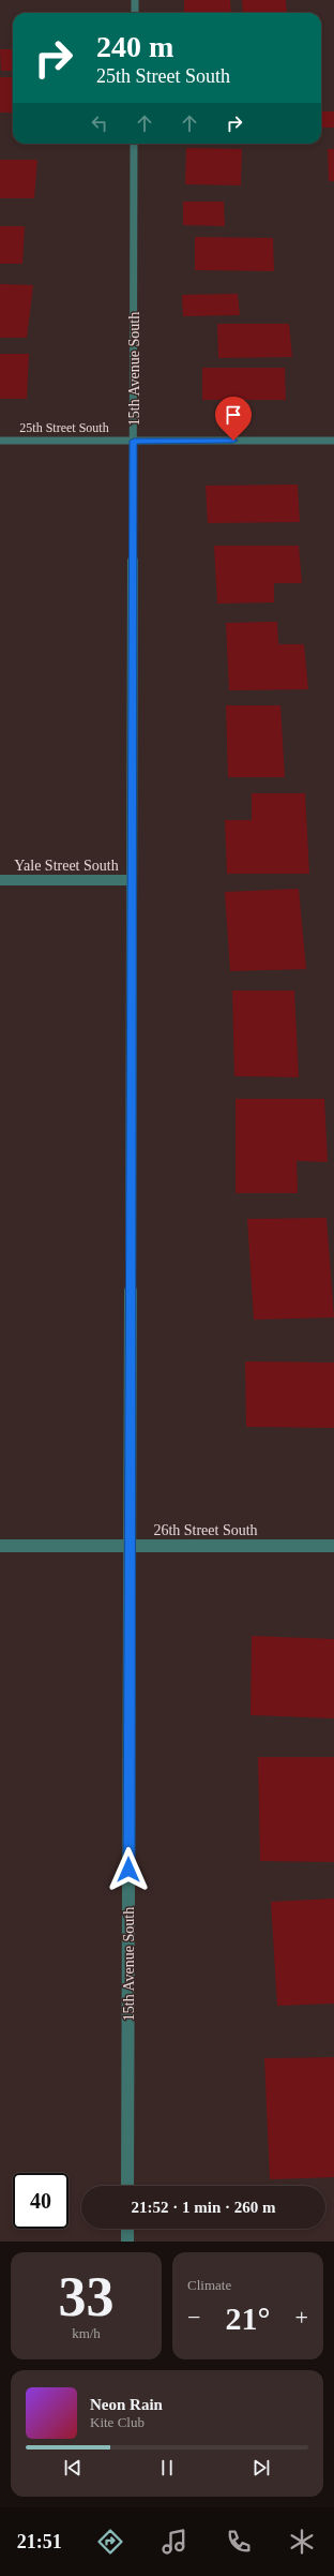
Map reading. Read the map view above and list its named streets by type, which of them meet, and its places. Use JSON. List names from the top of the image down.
{
  "streets": {
    "street": [
      "15th Avenue South",
      "25th Street South",
      "Yale Street South",
      "26th Street South"
    ]
  },
  "crossings": [
    ["15th Avenue South", "25th Street South"],
    ["15th Avenue South", "Yale Street South"],
    ["15th Avenue South", "26th Street South"]
  ],
  "page": {
    "turn": ["240 m", "25th Street South"],
    "limit": "40",
    "trip": "21:52 · 1 min · 260 m",
    "tile": [
      ["33", "km/h"],
      "Climate"
    ],
    "heat": ["−", "21°", "+"],
    "song": ["Neon Rain", "Kite Club"],
    "tabs": "21:51"
  }
}
